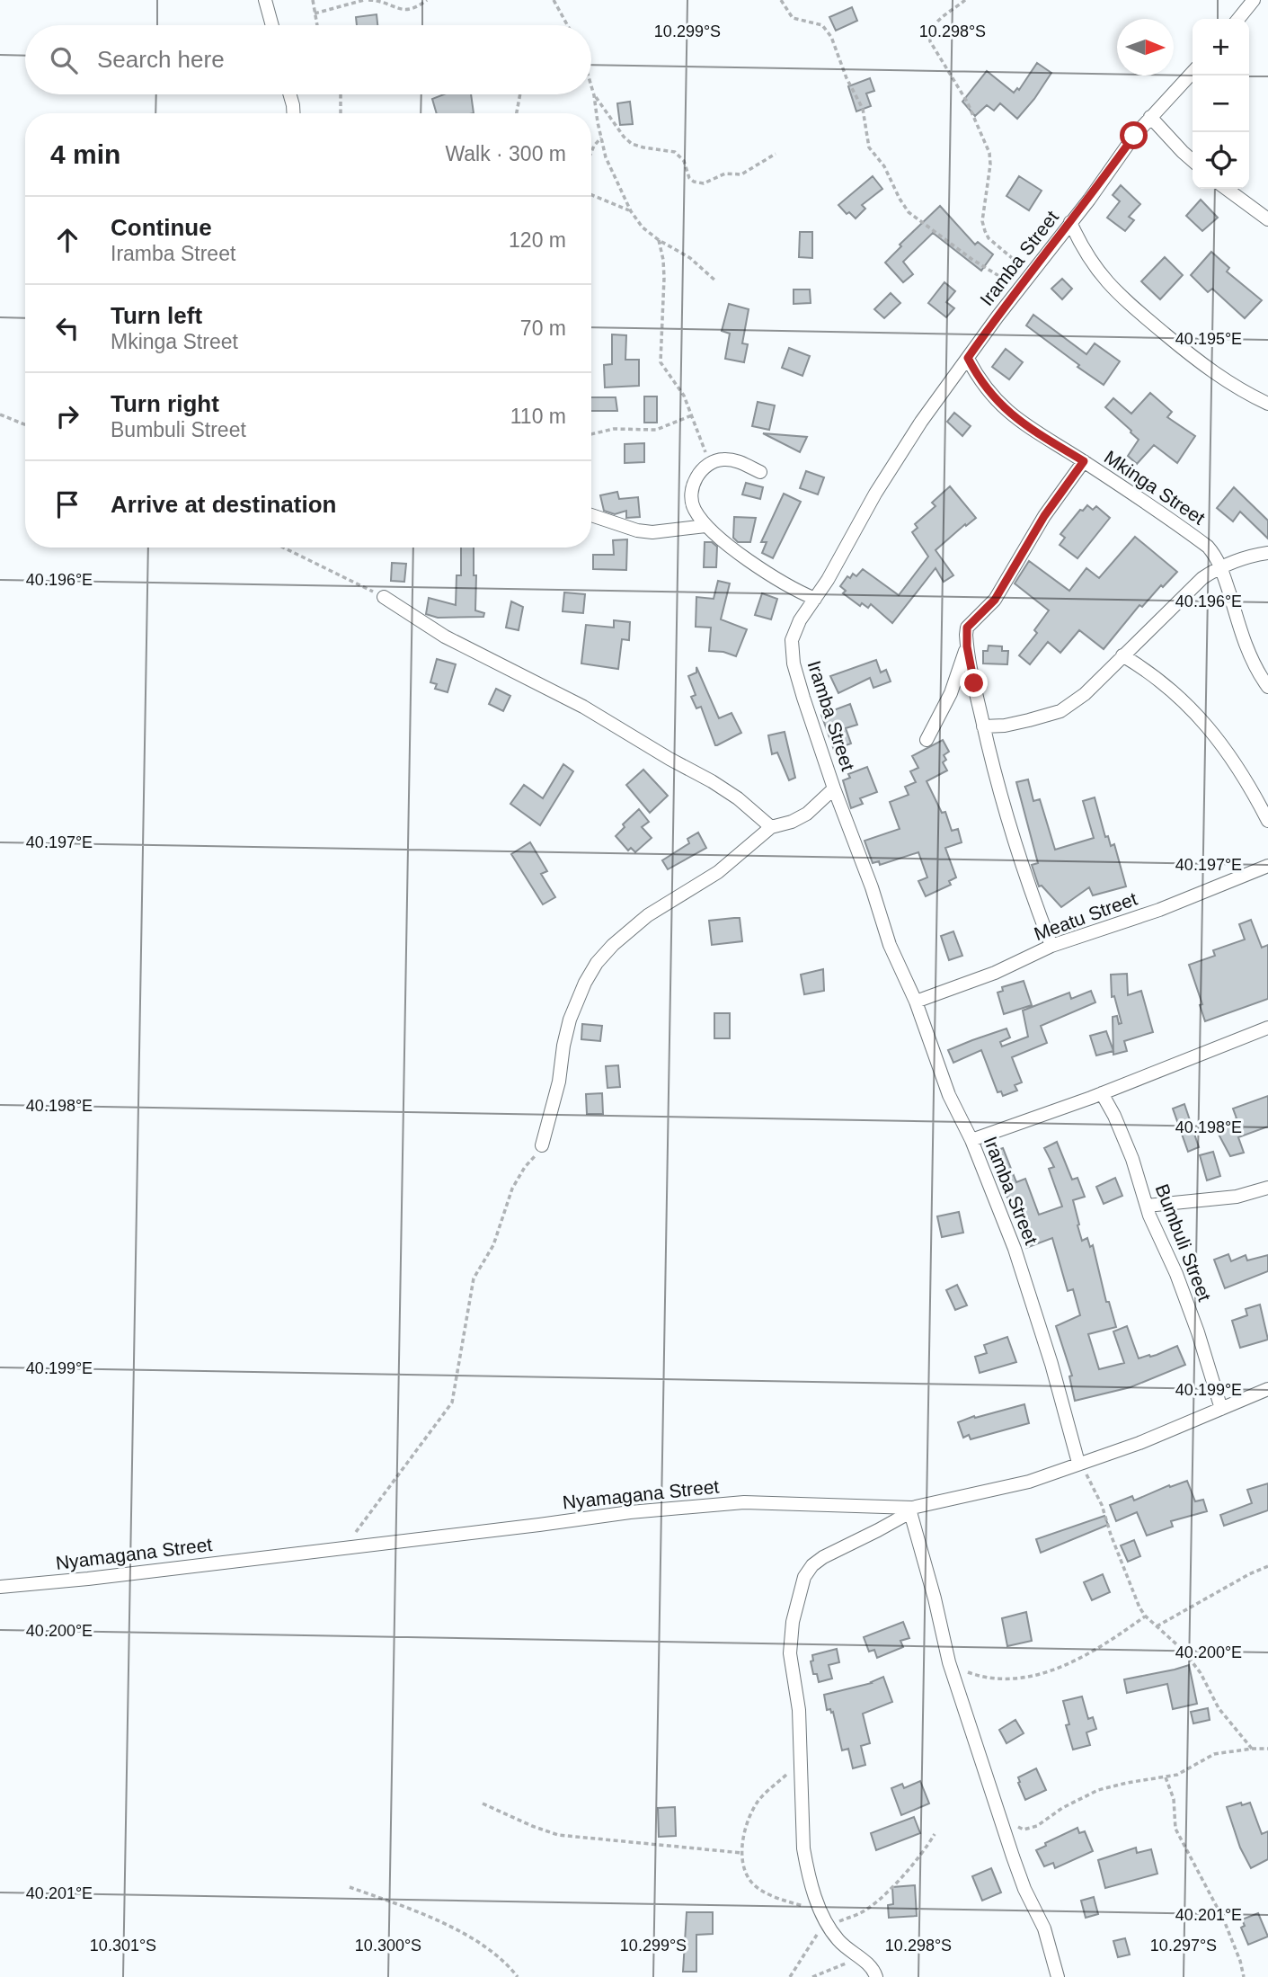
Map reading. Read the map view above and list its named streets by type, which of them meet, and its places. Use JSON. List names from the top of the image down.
{
  "streets": {
    "street": [
      "Iramba Street",
      "Mkinga Street",
      "Meatu Street",
      "Bumbuli Street",
      "Nyamagana Street"
    ]
  },
  "crossings": [
    ["Iramba Street", "Mkinga Street"],
    ["Iramba Street", "Meatu Street"],
    ["Iramba Street", "Nyamagana Street"],
    ["Bumbuli Street", "Nyamagana Street"]
  ],
  "north": "right",
  "page": {
    "map_buttons": ["+", "−"],
    "search": "Search here",
    "heading": ["4 min", "Walk · 300 m"],
    "list": [
      ["Continue", "Iramba Street", "120 m"],
      ["Turn left", "Mkinga Street", "70 m"],
      ["Turn right", "Bumbuli Street", "110 m"],
      "Arrive at destination"
    ]
  },
  "coordinates": [
    "10.299°S",
    "10.298°S",
    "40.195°E",
    "40.196°E",
    "40.197°E",
    "40.198°E",
    "40.199°E",
    "40.200°E",
    "40.201°E",
    "10.301°S",
    "10.300°S",
    "10.297°S"
  ]
}
